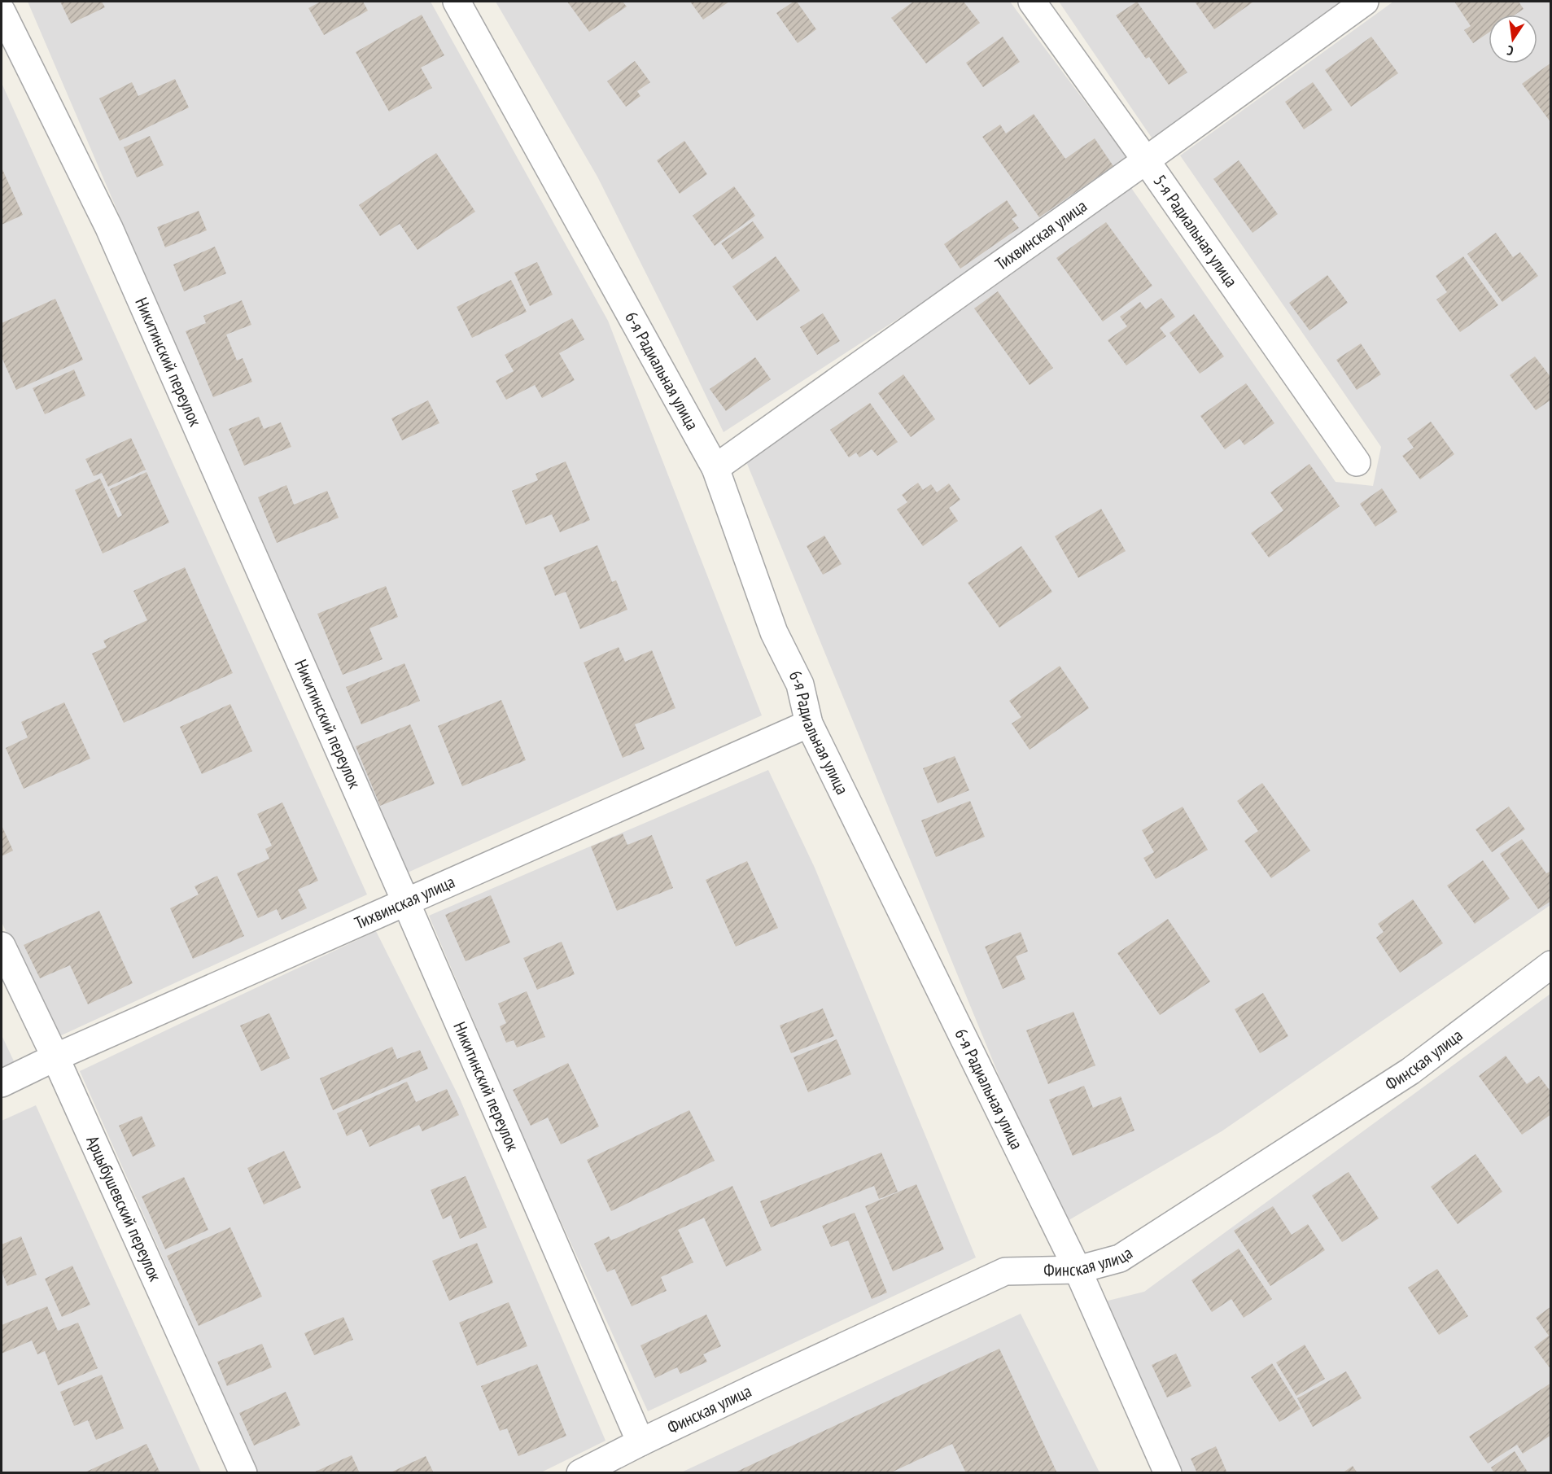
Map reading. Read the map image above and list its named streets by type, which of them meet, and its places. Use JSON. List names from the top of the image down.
{
  "streets": {
    "street": [
      "5-я Радиальная улица",
      "Тихвинская улица",
      "Никитинский переулок",
      "6-я Радиальная улица",
      "Финская улица",
      "Арцыбушевский переулок"
    ]
  },
  "crossings": [
    ["5-я Радиальная улица", "Тихвинская улица"],
    ["Тихвинская улица", "Никитинский переулок"],
    ["Тихвинская улица", "6-я Радиальная улица"],
    ["Тихвинская улица", "Арцыбушевский переулок"],
    ["Никитинский переулок", "Финская улица"],
    ["6-я Радиальная улица", "Финская улица"]
  ],
  "north": "bottom"
}
